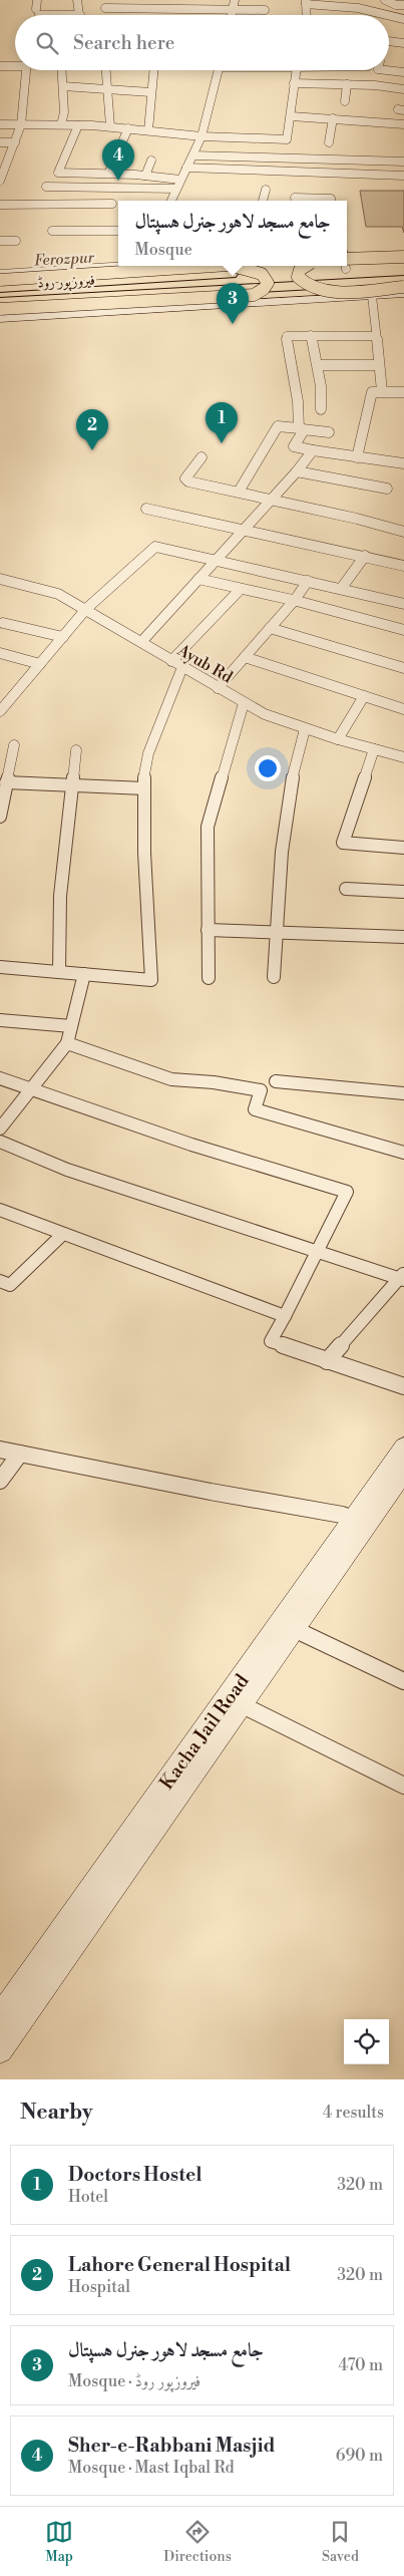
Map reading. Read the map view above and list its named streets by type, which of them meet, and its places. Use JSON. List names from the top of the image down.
{
  "streets": {
    "main road": ["فیروزپور روڈ", "Kacha Jail Road"],
    "street": ["Ayub Rd"]
  },
  "water": ["Ferozpur"],
  "page": {
    "search": "Search here",
    "pins": [
      "4",
      "3",
      "1",
      "2"
    ],
    "popup": ["جامع مسجد لاہور جنرل ہسپتال", "Mosque"],
    "heading": ["Nearby", "4 results"],
    "list": [
      {
        "mark": "1",
        "name": "Doctors Hostel",
        "note": "Hotel",
        "value": "320 m"
      },
      {
        "mark": "2",
        "name": "Lahore General Hospital",
        "note": "Hospital",
        "value": "320 m"
      },
      {
        "mark": "3",
        "name": "جامع مسجد لاہور جنرل ہسپتال",
        "note": "Mosque · فیروزپور روڈ",
        "value": "470 m"
      },
      {
        "mark": "4",
        "name": "Sher-e-Rabbani Masjid",
        "note": "Mosque · Mast Iqbal Rd",
        "value": "690 m"
      }
    ],
    "nav": ["Map", "Directions", "Saved"]
  }
}
